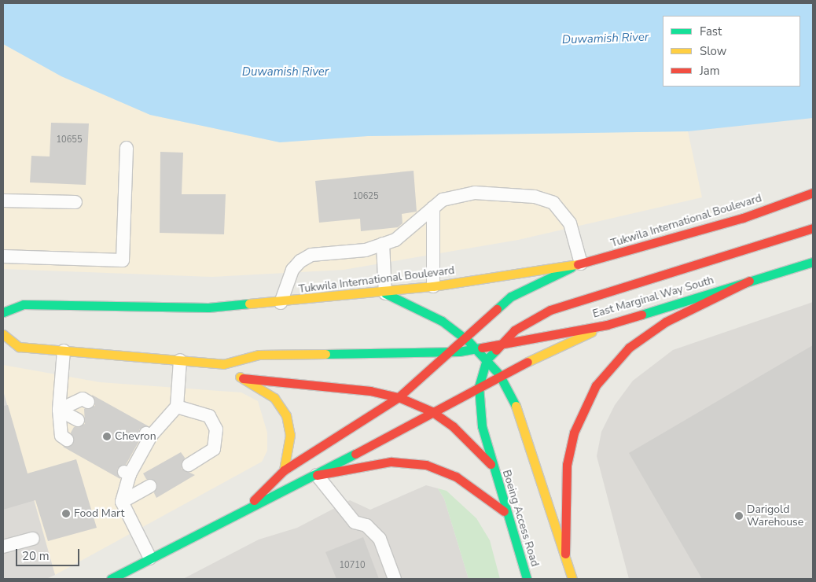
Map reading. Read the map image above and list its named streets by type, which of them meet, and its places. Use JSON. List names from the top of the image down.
{
  "streets": {
    "main road": ["Tukwila International Boulevard", "East Marginal Way South", "Boeing Access Road"]
  },
  "water": ["Duwamish River"],
  "places": ["Chevron", "Food Mart", "Darigold Warehouse"],
  "house_numbers": ["10655", "10625", "10710"],
  "legend": ["Fast", "Slow", "Jam"],
  "scale_bar": "20 m"
}
